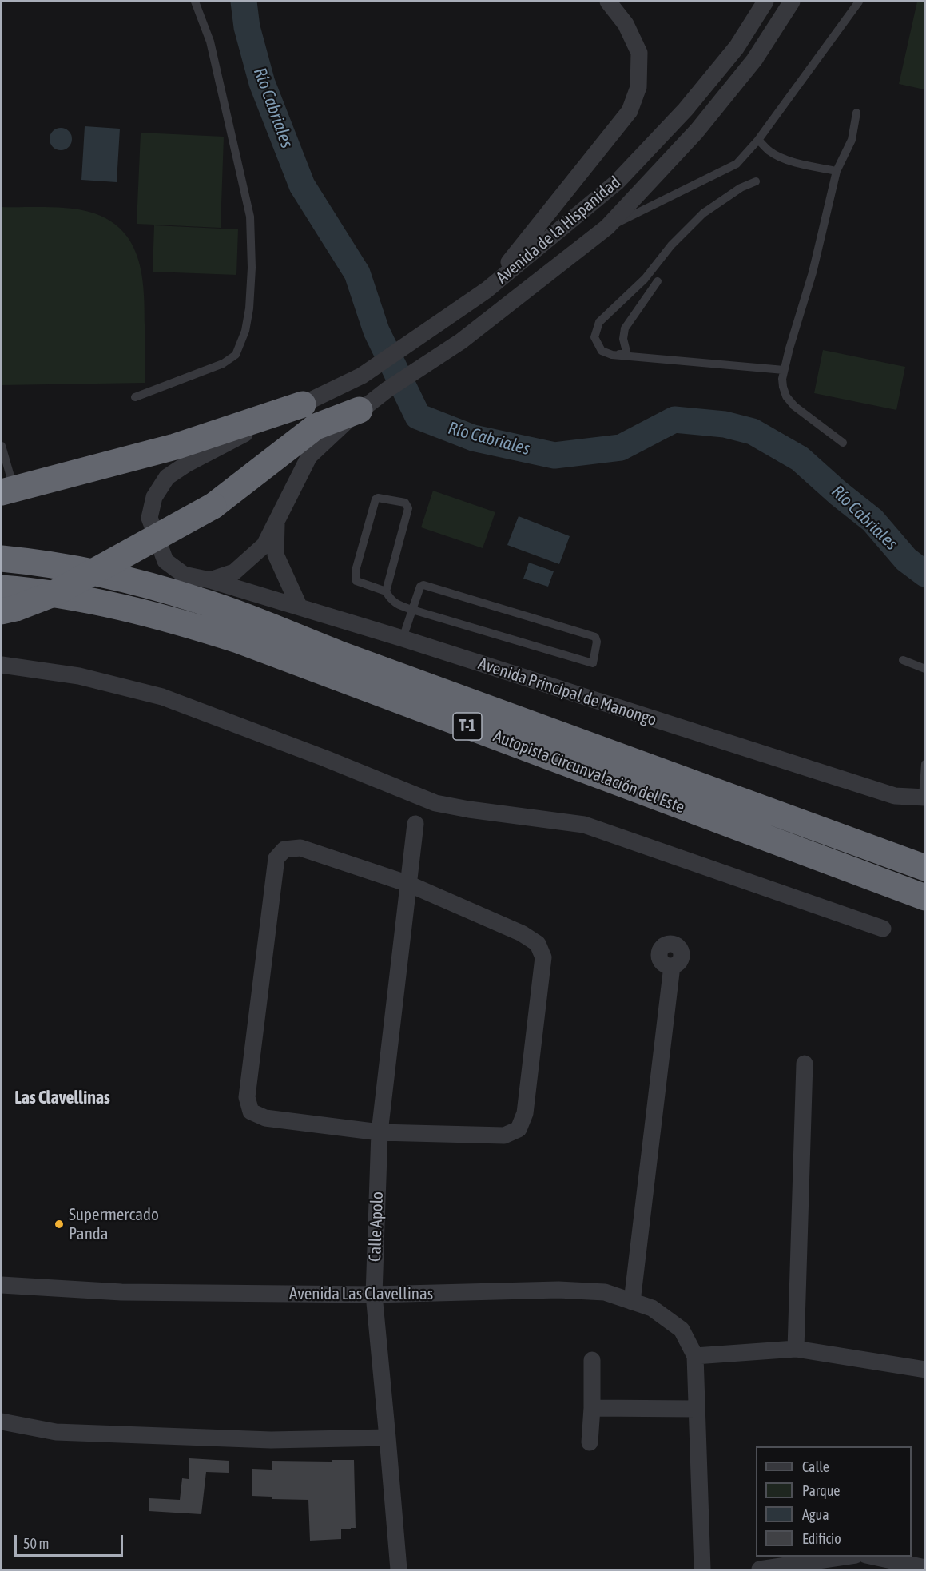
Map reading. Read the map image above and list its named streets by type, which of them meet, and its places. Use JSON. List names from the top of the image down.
{
  "streets": {
    "highway": ["T-1", "Autopista Circunvalación del Este"],
    "street": [
      "Avenida de la Hispanidad",
      "Avenida Principal de Manongo",
      "Calle Apolo",
      "Avenida Las Clavellinas"
    ]
  },
  "crossings": [
    ["Avenida de la Hispanidad", "Avenida Principal de Manongo"],
    ["Calle Apolo", "Avenida Las Clavellinas"]
  ],
  "districts": ["Las Clavellinas"],
  "water": ["Río Cabriales"],
  "places": ["Supermercado Panda"],
  "legend": [
    "Calle",
    "Parque",
    "Agua",
    "Edificio"
  ],
  "scale_bar": "50 m"
}
